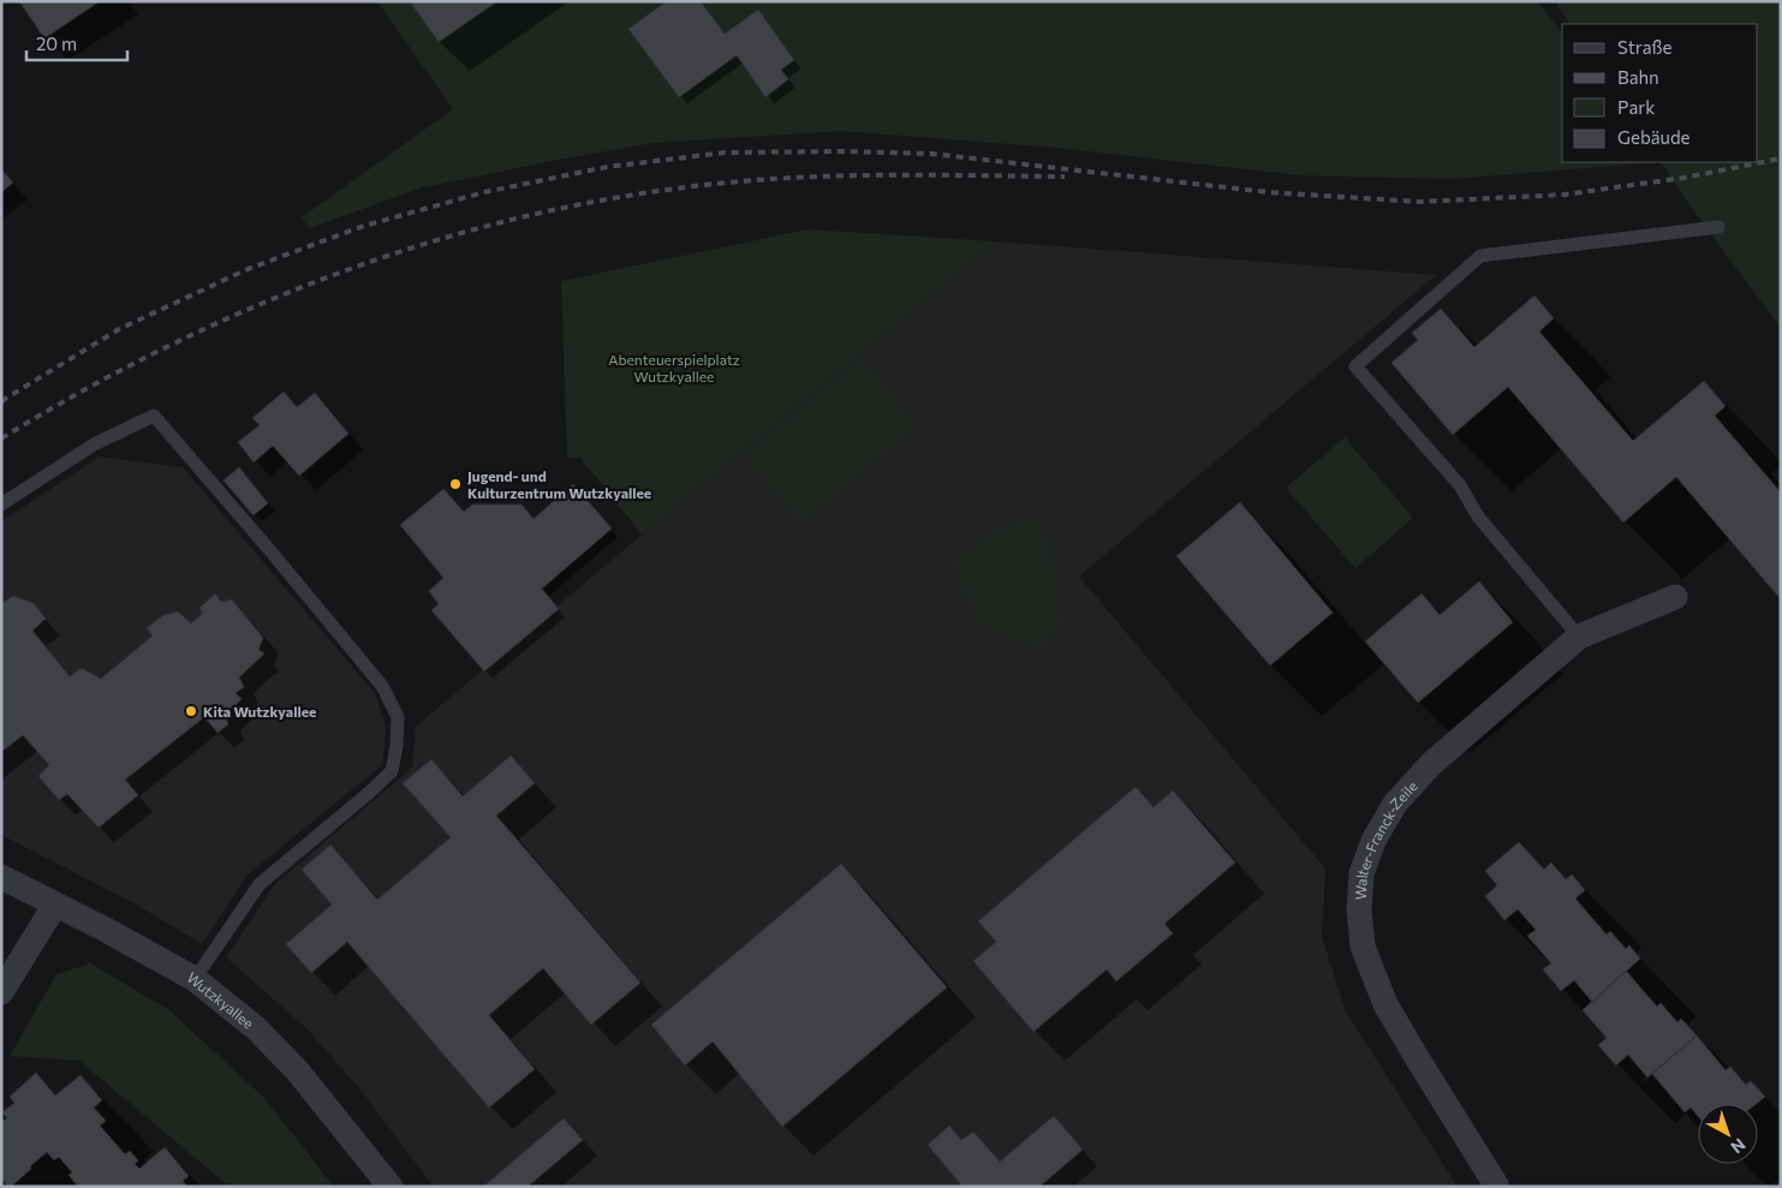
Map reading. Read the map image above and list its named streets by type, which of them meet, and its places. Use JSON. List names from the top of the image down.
{
  "streets": {
    "street": ["Walter-Franck-Zeile", "Wutzkyallee"]
  },
  "parks": ["Abenteuerspielplatz Wutzkyallee"],
  "places": ["Jugend- und Kulturzentrum Wutzkyallee", "Kita Wutzkyallee"],
  "legend": [
    "Straße",
    "Bahn",
    "Park",
    "Gebäude"
  ],
  "scale_bar": "20 m",
  "north": "bottom right"
}
